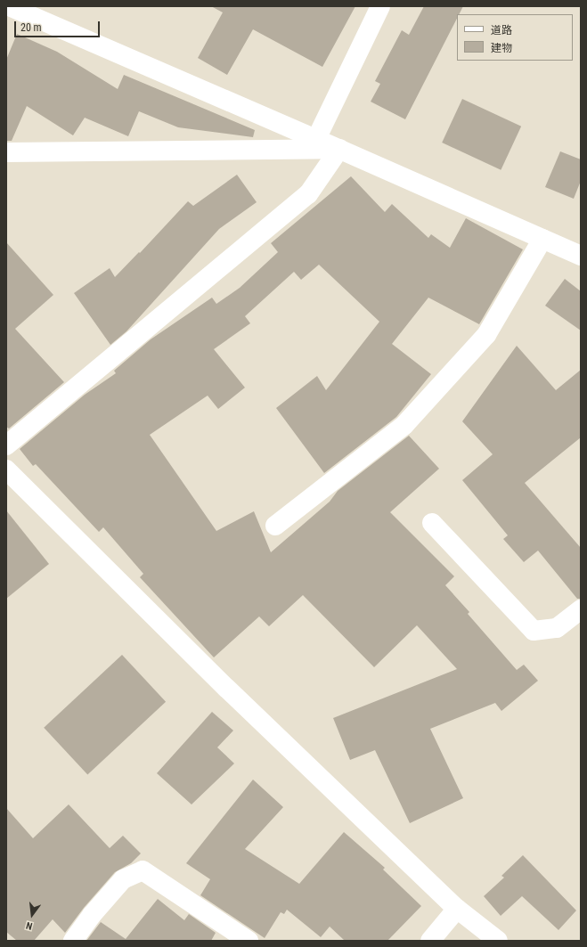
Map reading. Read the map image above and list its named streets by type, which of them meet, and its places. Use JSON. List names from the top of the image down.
{
  "legend": ["道路", "建物"],
  "scale_bar": "20 m",
  "north": "bottom"
}
